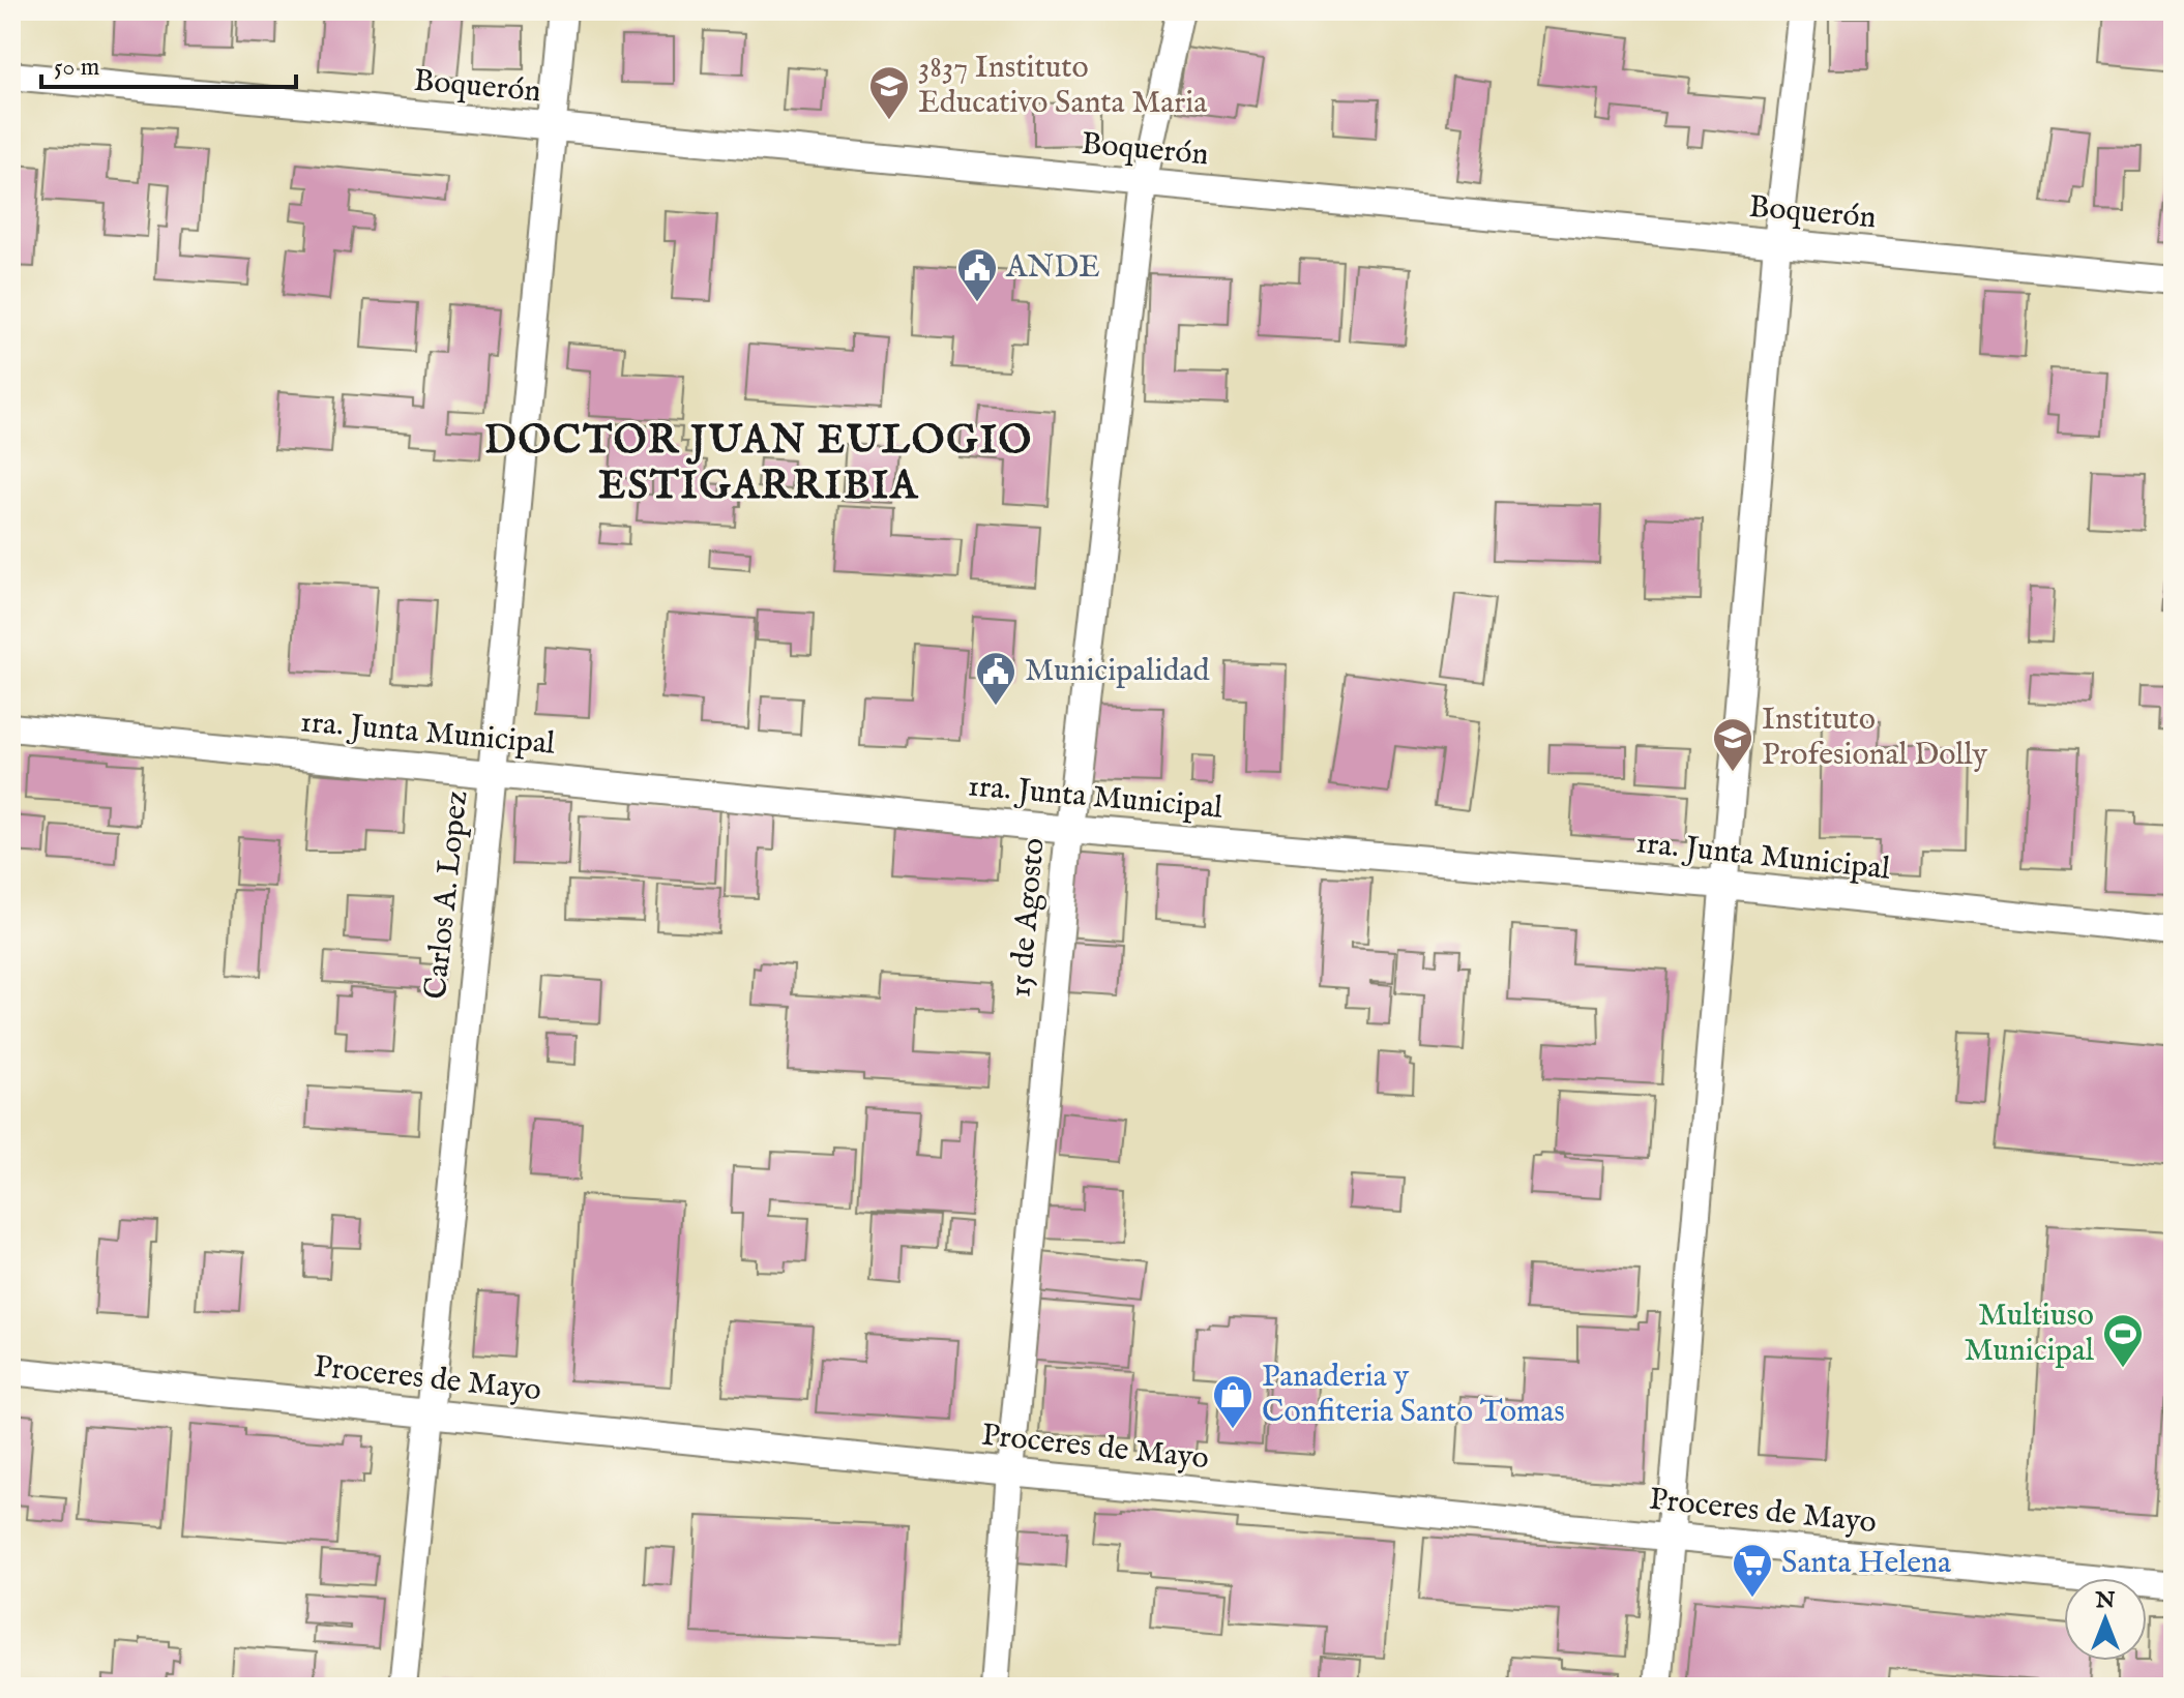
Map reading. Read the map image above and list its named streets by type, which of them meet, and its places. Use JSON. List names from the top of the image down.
{
  "streets": {
    "street": [
      "Boquerón",
      "1ra. Junta Municipal",
      "Carlos A. Lopez",
      "15 de Agosto",
      "Proceres de Mayo"
    ]
  },
  "crossings": [
    ["Boquerón", "Carlos A. Lopez"],
    ["Boquerón", "15 de Agosto"],
    ["1ra. Junta Municipal", "Carlos A. Lopez"],
    ["1ra. Junta Municipal", "15 de Agosto"],
    ["Carlos A. Lopez", "Proceres de Mayo"],
    ["15 de Agosto", "Proceres de Mayo"]
  ],
  "districts": ["DOCTOR JUAN EULOGIO ESTIGARRIBIA"],
  "places": {
    "school or university": ["3837 Instituto Educativo Santa Maria", "Instituto Profesional Dolly"],
    "public building": ["ANDE", "Municipalidad"],
    "sports": ["Multiuso Municipal"],
    "shop": ["Panaderia y Confiteria Santo Tomas"],
    "supermarket": ["Santa Helena"]
  },
  "scale_bar": "50 m",
  "north": "top"
}
